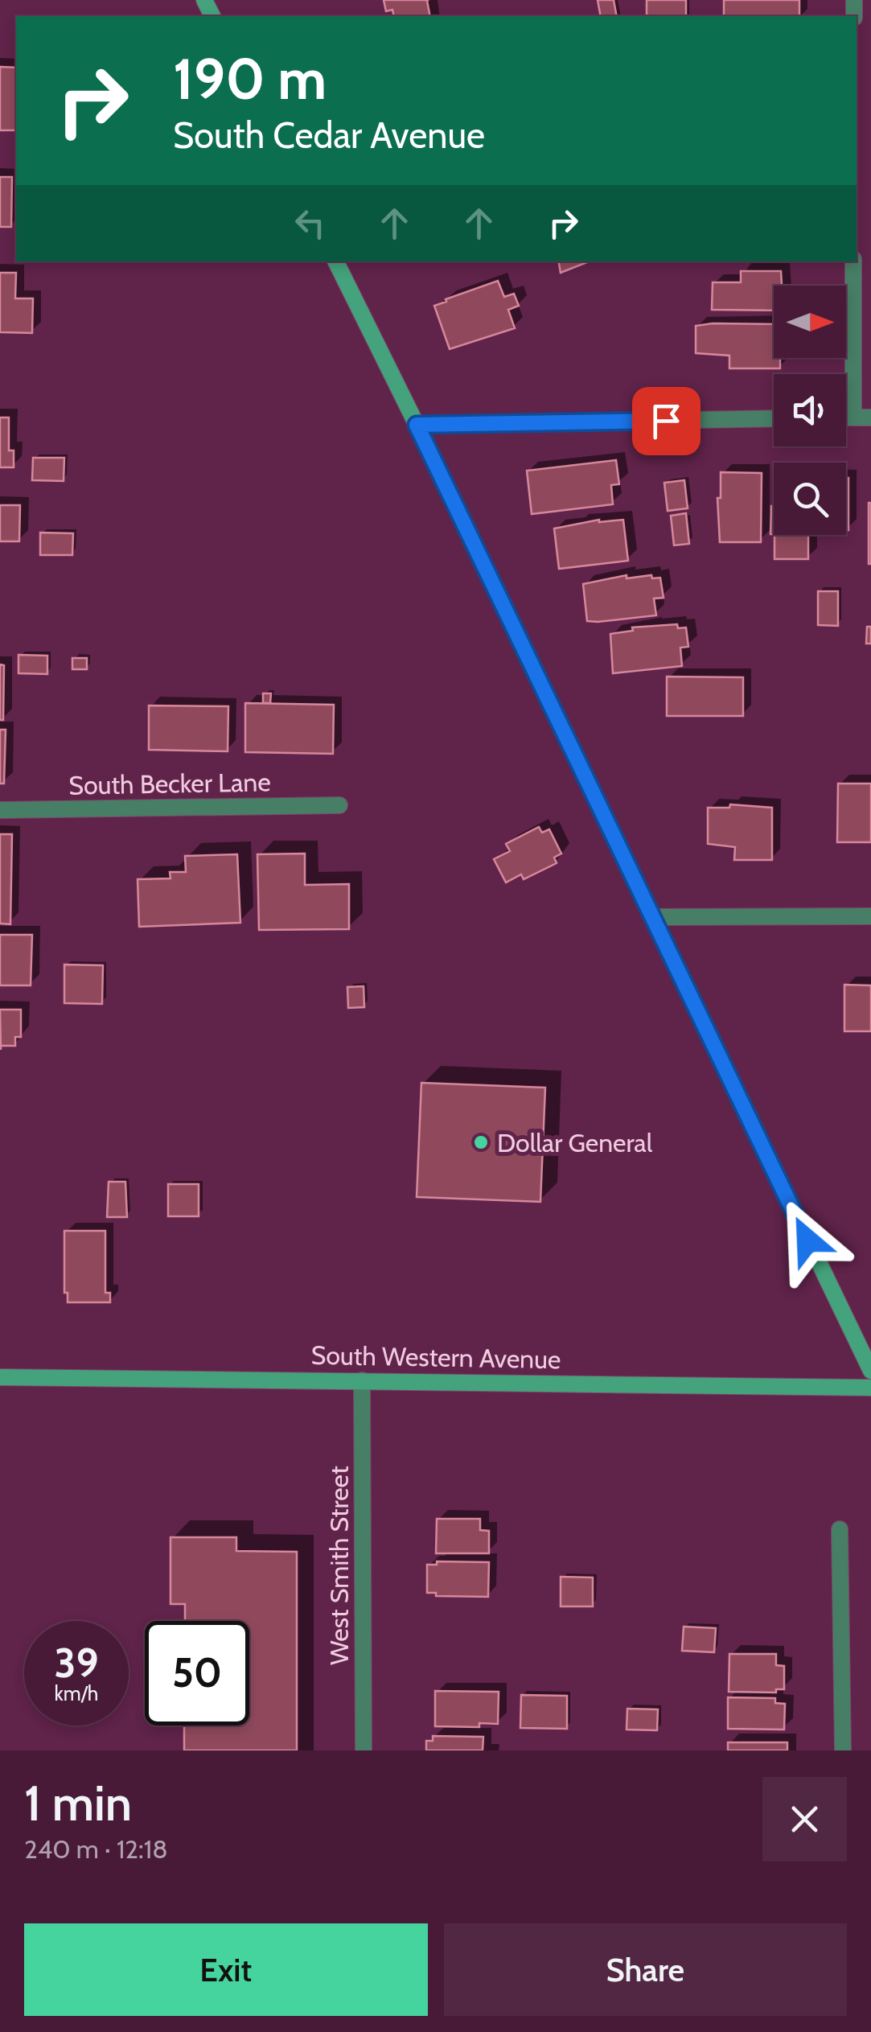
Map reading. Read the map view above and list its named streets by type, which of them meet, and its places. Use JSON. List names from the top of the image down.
{
  "streets": {
    "main road": ["South Western Avenue"],
    "street": ["South Becker Lane", "West Smith Street"]
  },
  "crossings": [
    ["South Western Avenue", "West Smith Street"]
  ],
  "places": ["Dollar General"],
  "north": "right",
  "page": {
    "turn": ["190 m", "South Cedar Avenue"],
    "speed": "39 km/h",
    "limit": "50",
    "heading": ["1 min", "240 m · 12:18"],
    "buttons": ["Exit", "Share"]
  }
}
